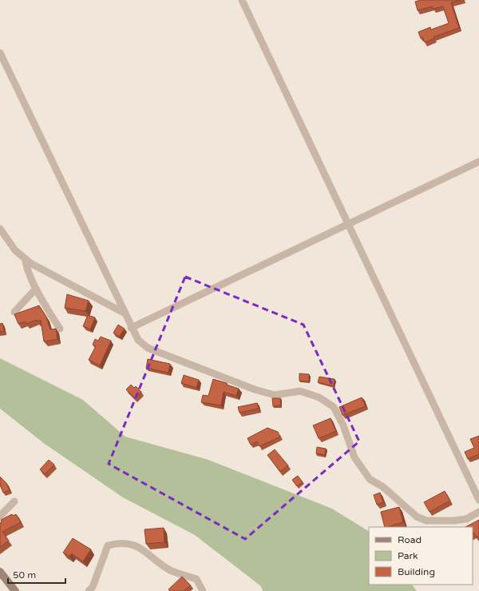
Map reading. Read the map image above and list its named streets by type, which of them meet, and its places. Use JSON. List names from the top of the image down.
{
  "legend": ["Road", "Park", "Building"],
  "scale_bar": "50 m"
}
